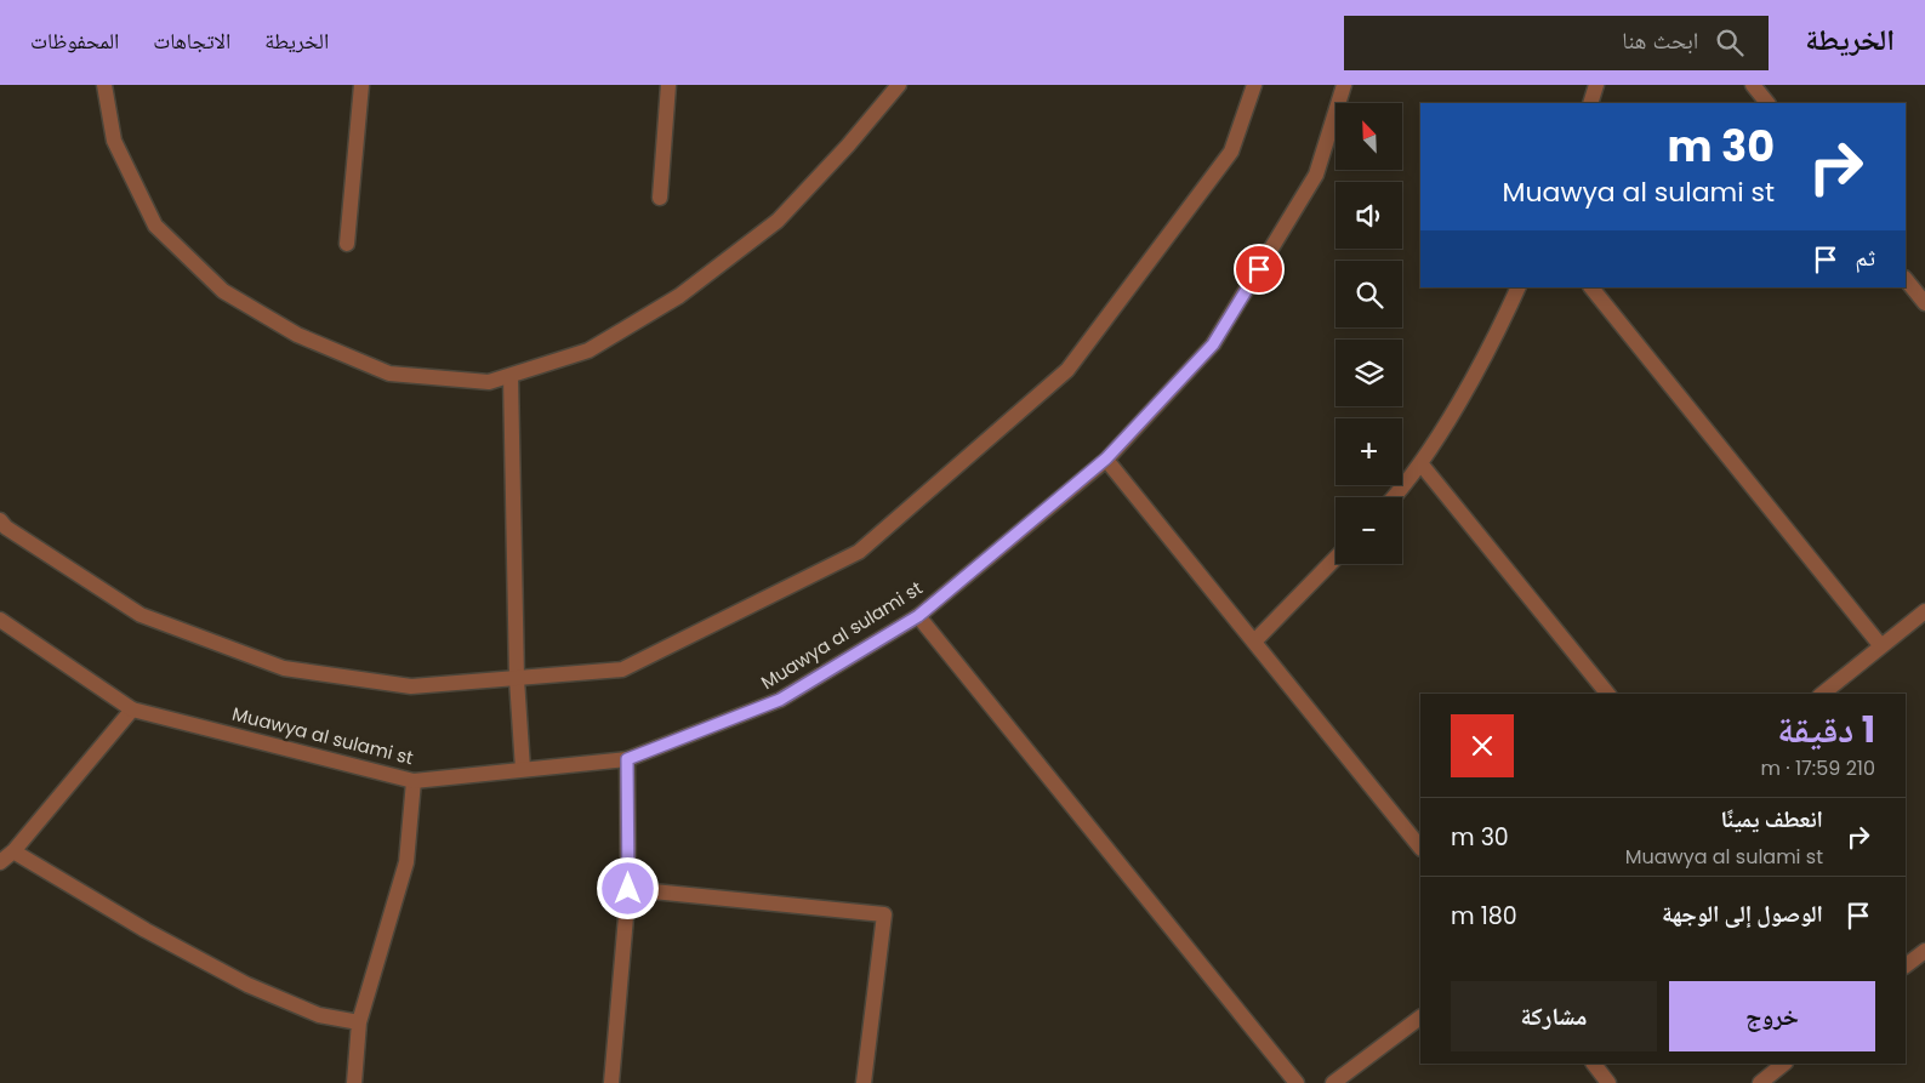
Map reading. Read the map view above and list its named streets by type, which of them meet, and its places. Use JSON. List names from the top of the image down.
{
  "streets": {
    "street": ["Muawya al sulami st"]
  },
  "north": "top left",
  "page": {
    "header": "الخريطة",
    "search": "ابحث هنا",
    "nav": ["الخريطة", "الاتجاهات", "المحفوظات"],
    "map_buttons": ["+", "−"],
    "turn": ["30 m", "Muawya al sulami st"],
    "then": "ثم",
    "heading": ["1 دقيقة", "210 m · 17:59"],
    "list": [
      {
        "name": "انعطف يمينًا",
        "note": "Muawya al sulami st",
        "value": "30 m"
      },
      {
        "name": "الوصول إلى الوجهة",
        "value": "180 m"
      }
    ],
    "buttons": ["خروج", "مشاركة"]
  }
}
